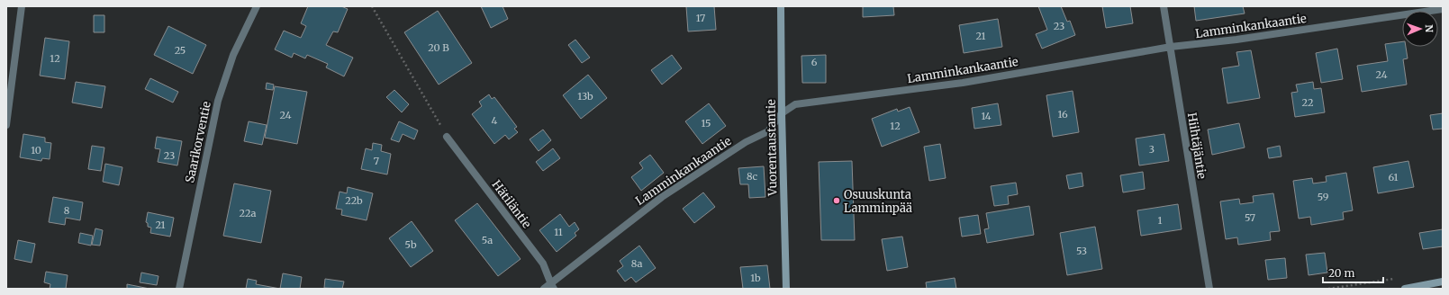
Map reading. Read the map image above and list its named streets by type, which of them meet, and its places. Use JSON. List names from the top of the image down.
{
  "streets": {
    "main road": ["Vuorentaustantie"],
    "street": [
      "Lamminkankaantie",
      "Saarikorventie",
      "Hiihtäjäntie",
      "Hätiläntie"
    ]
  },
  "crossings": [
    ["Lamminkankaantie", "Hiihtäjäntie"],
    ["Lamminkankaantie", "Vuorentaustantie"],
    ["Lamminkankaantie", "Hätiläntie"]
  ],
  "places": ["Osuuskunta Lamminpää"],
  "house_numbers": [
    "17",
    "23",
    "21",
    "20 B",
    "25",
    "12",
    "6",
    "24",
    "13b",
    "22",
    "16",
    "24",
    "14",
    "4",
    "15",
    "12",
    "3",
    "10",
    "23",
    "7",
    "8c",
    "61",
    "59",
    "22b",
    "8",
    "22a",
    "57",
    "1",
    "21",
    "11",
    "5a",
    "5b",
    "53",
    "8a",
    "1b"
  ],
  "scale_bar": "20 m",
  "north": "right"
}
